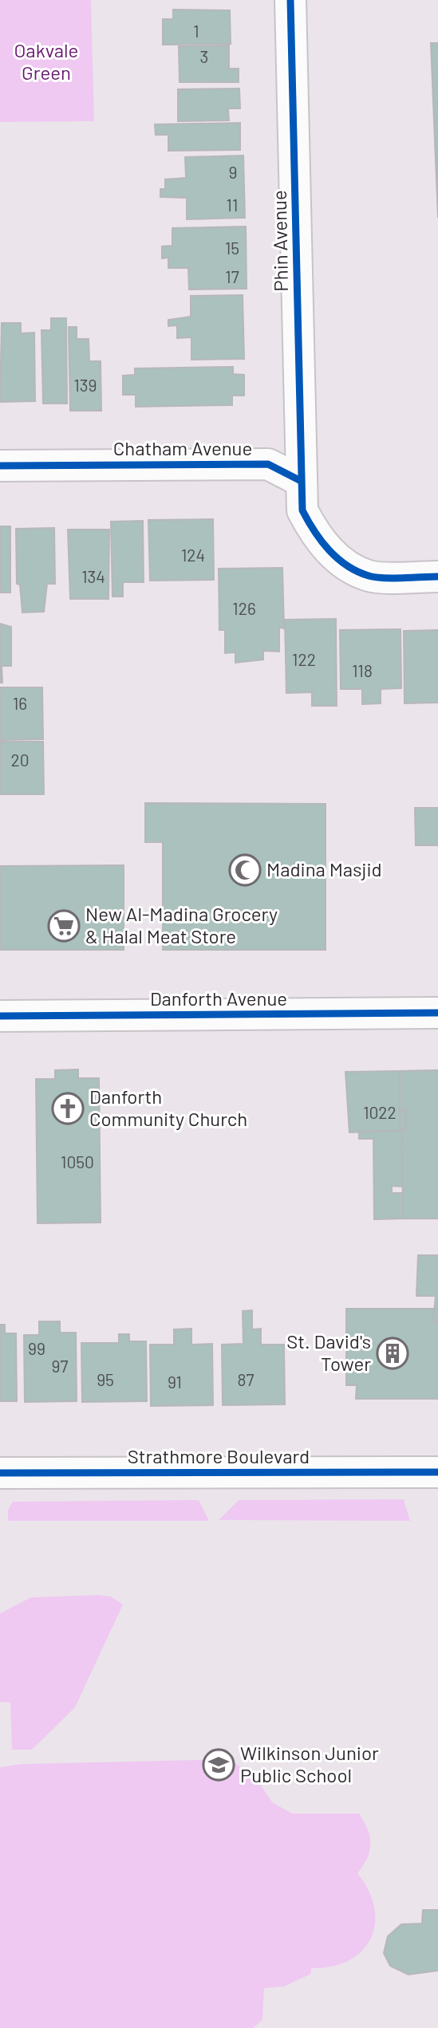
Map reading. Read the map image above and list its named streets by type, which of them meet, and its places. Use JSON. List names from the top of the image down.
{
  "streets": {
    "street": [
      "Phin Avenue",
      "Chatham Avenue",
      "Danforth Avenue",
      "Strathmore Boulevard"
    ]
  },
  "crossings": [
    ["Phin Avenue", "Chatham Avenue"]
  ],
  "parks": ["Oakvale Green"],
  "places": {
    "mosque": ["Madina Masjid"],
    "supermarket": ["New Al-Madina Grocery & Halal Meat Store"],
    "church": ["Danforth Community Church"],
    "building": ["St. David's Tower"],
    "school or university": ["Wilkinson Junior Public School"]
  },
  "house_numbers": [
    "1",
    "3",
    "9",
    "11",
    "15",
    "17",
    "139",
    "124",
    "134",
    "126",
    "122",
    "118",
    "16",
    "20",
    "1022",
    "1050",
    "99",
    "97",
    "95",
    "87",
    "91"
  ]
}
